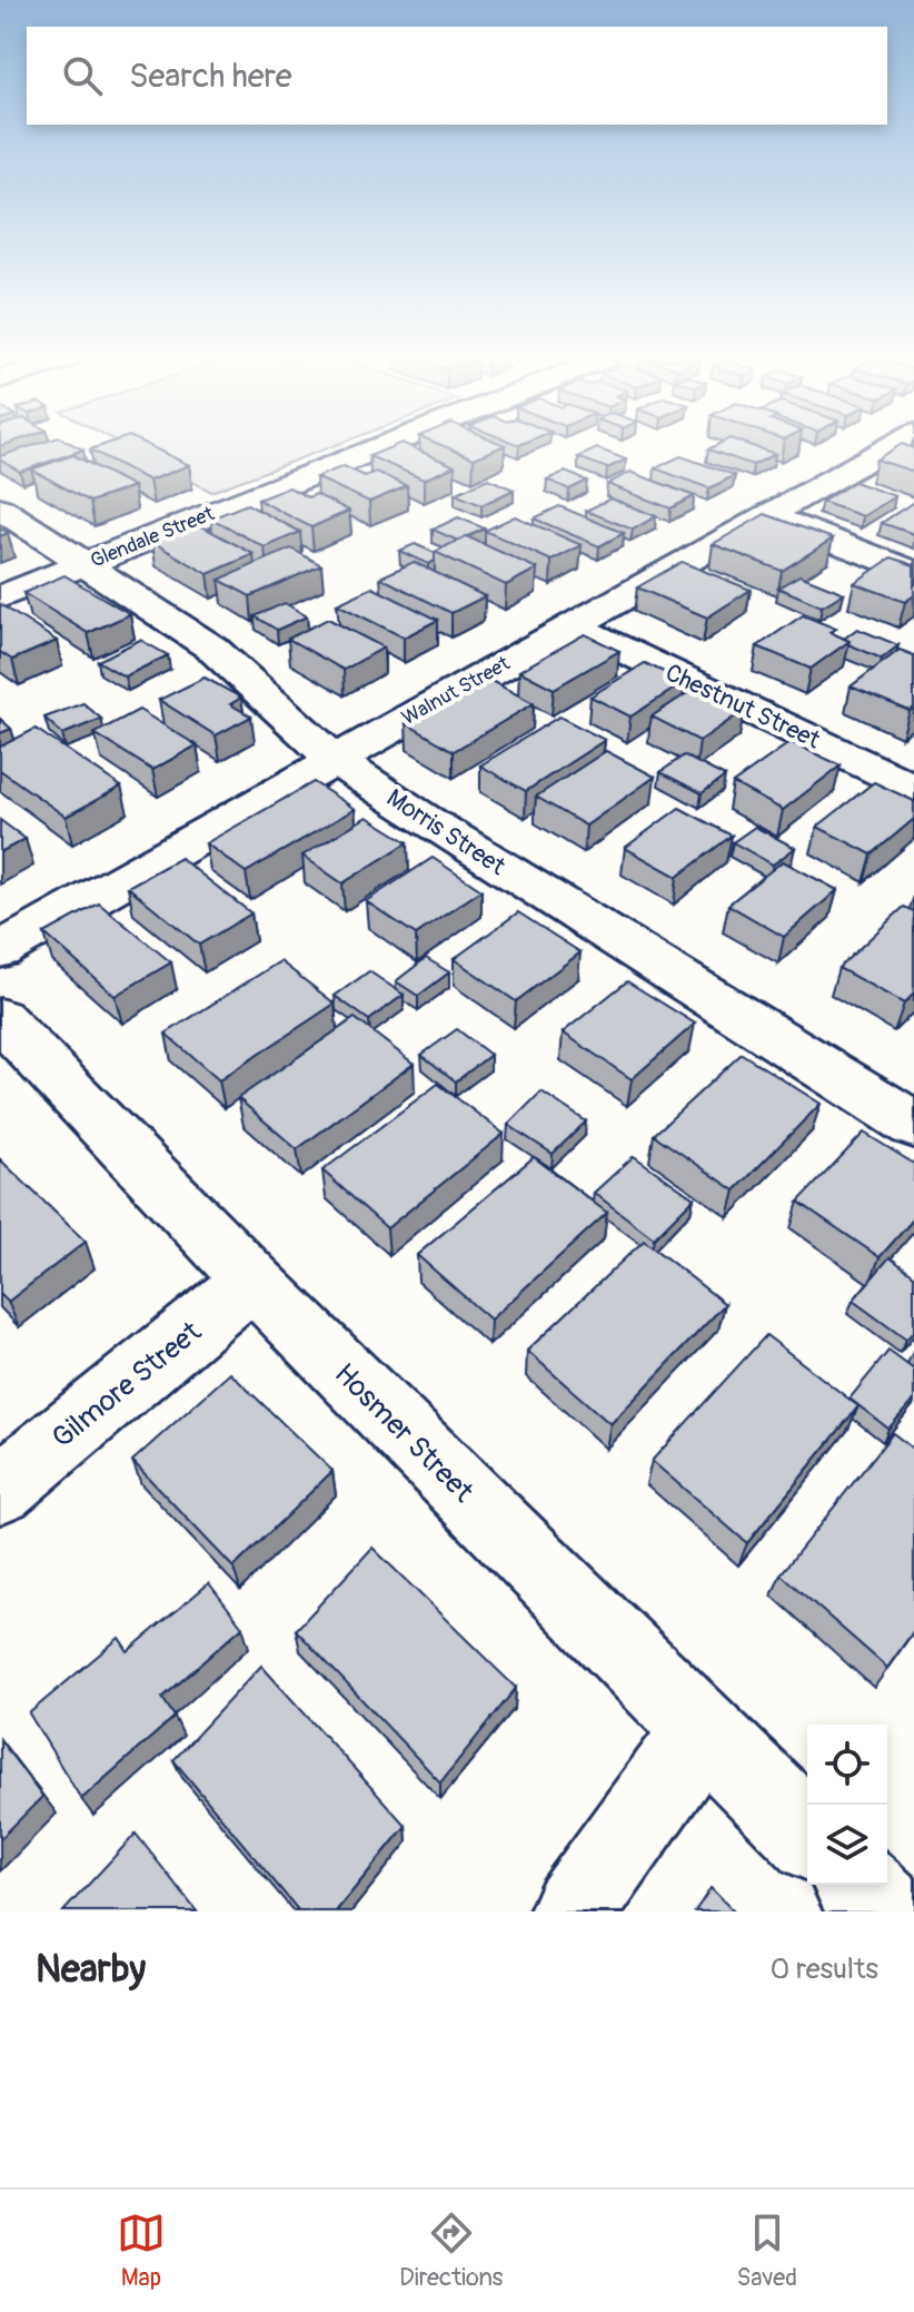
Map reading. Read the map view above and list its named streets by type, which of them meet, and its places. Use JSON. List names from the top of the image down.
{
  "streets": {
    "street": [
      "Glendale Street",
      "Walnut Street",
      "Chestnut Street",
      "Morris Street",
      "Gilmore Street",
      "Hosmer Street"
    ]
  },
  "crossings": [
    ["Glendale Street", "Morris Street"],
    ["Walnut Street", "Chestnut Street"],
    ["Walnut Street", "Morris Street"],
    ["Gilmore Street", "Hosmer Street"]
  ],
  "page": {
    "search": "Search here",
    "heading": ["Nearby", "0 results"],
    "nav": ["Map", "Directions", "Saved"]
  }
}
